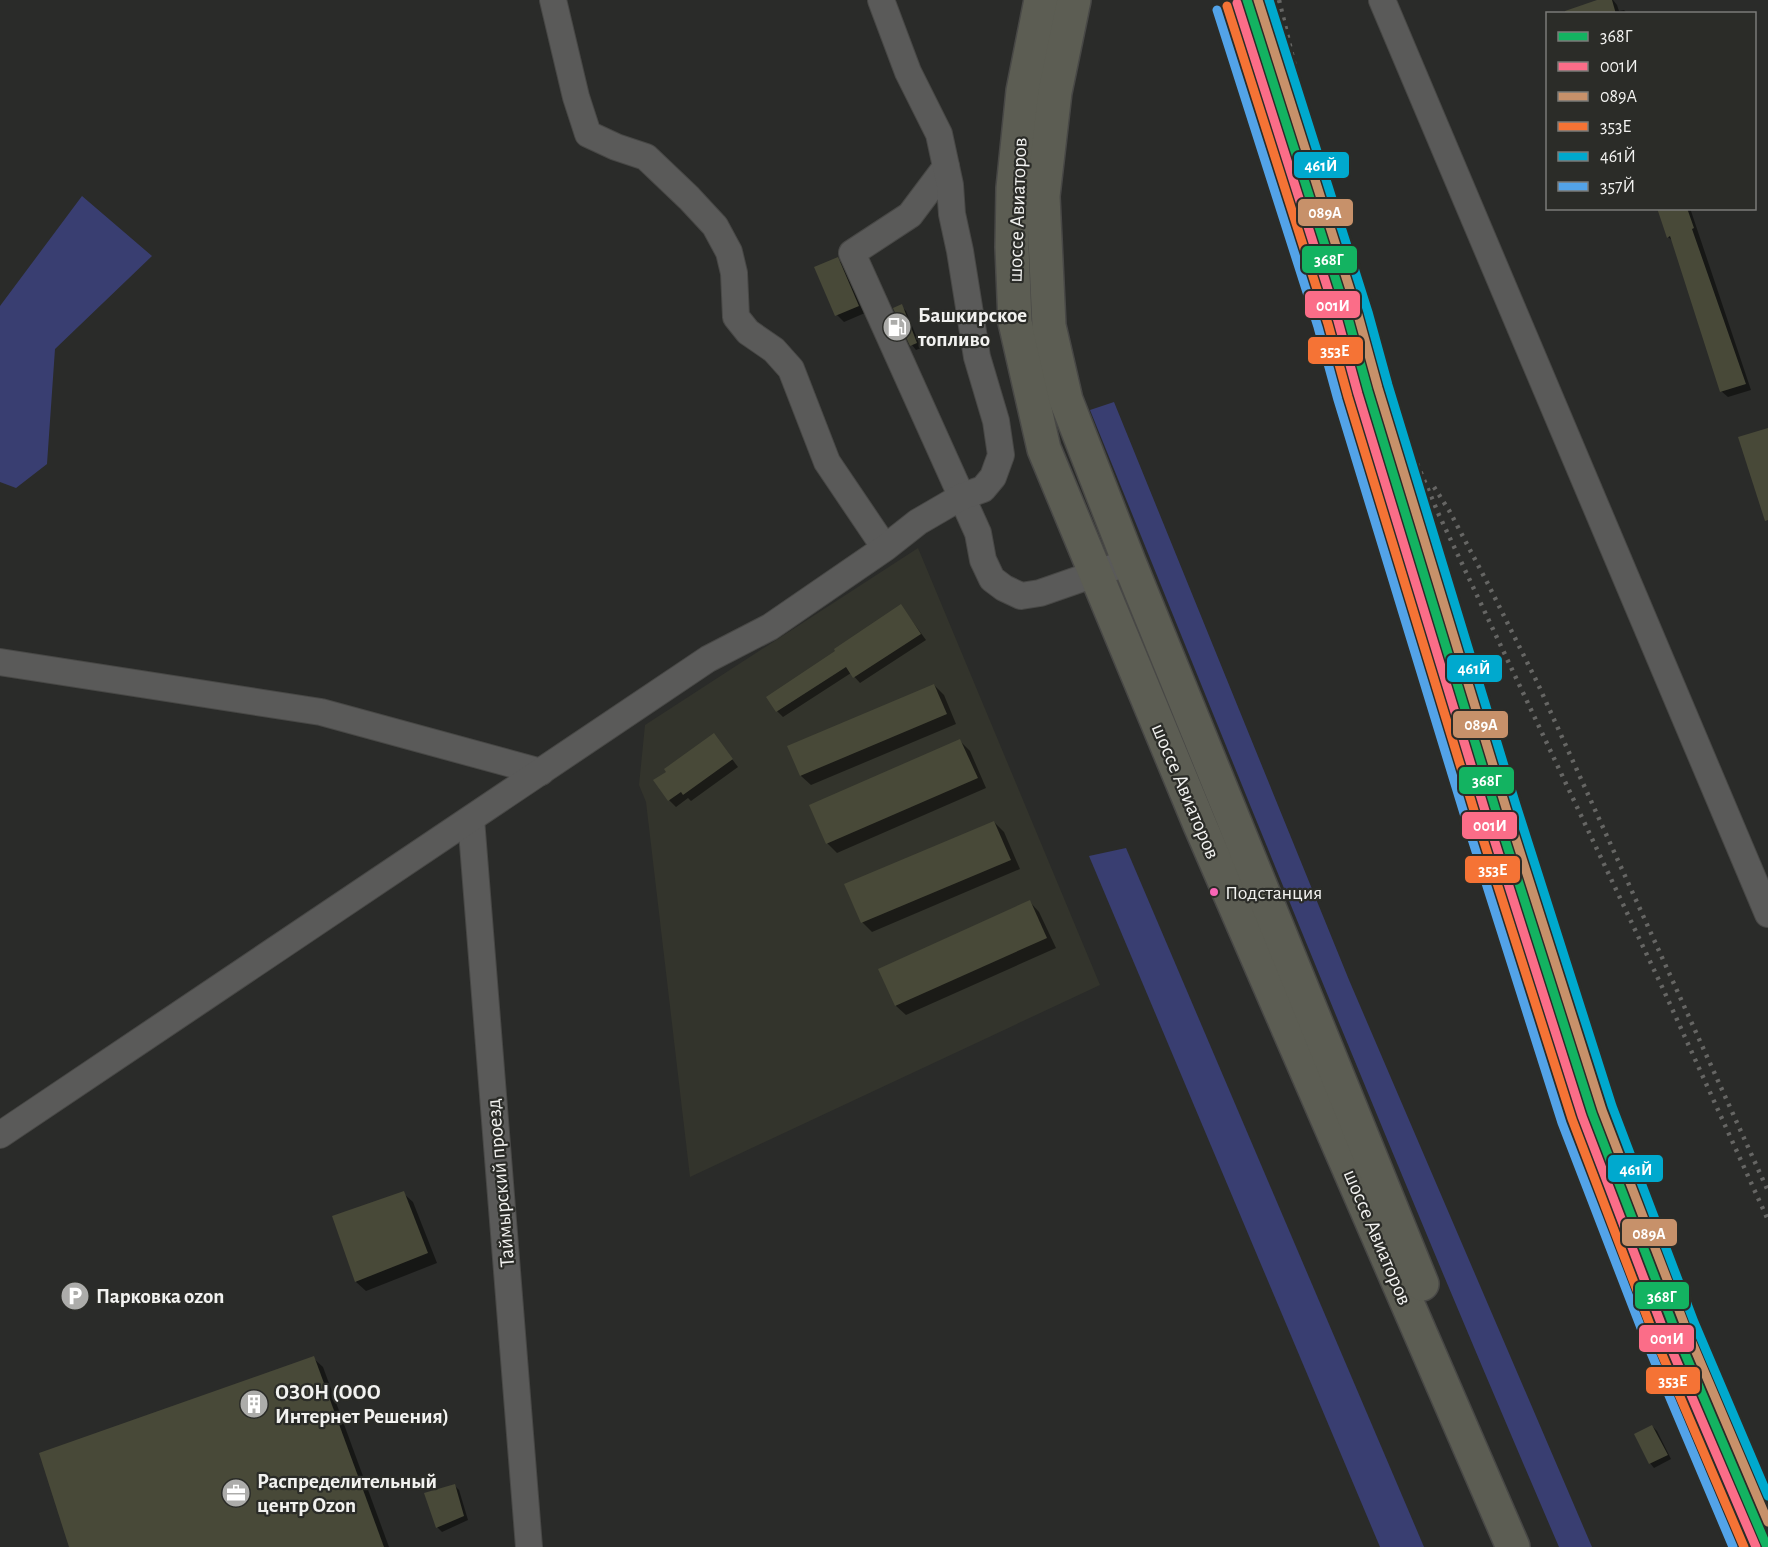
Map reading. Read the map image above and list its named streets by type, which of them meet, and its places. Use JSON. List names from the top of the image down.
{
  "streets": {
    "main road": ["шоссе Авиаторов"],
    "street": ["Таймырский проезд"]
  },
  "places": {
    "fuel station": ["Башкирское топливо"],
    "other": ["Подстанция"],
    "parking": ["Парковка ozon"],
    "building": ["ОЗОН (ООО Интернет Решения)"],
    "office": ["Распределительный центр Ozon"]
  },
  "lines": [
    "transit line 368Г",
    "transit line 089А",
    "transit line 461Й",
    "transit line 001И",
    "transit line 353Е",
    "transit line 357Й"
  ],
  "legend": [
    "368Г",
    "001И",
    "089А",
    "353Е",
    "461Й",
    "357Й"
  ]
}
